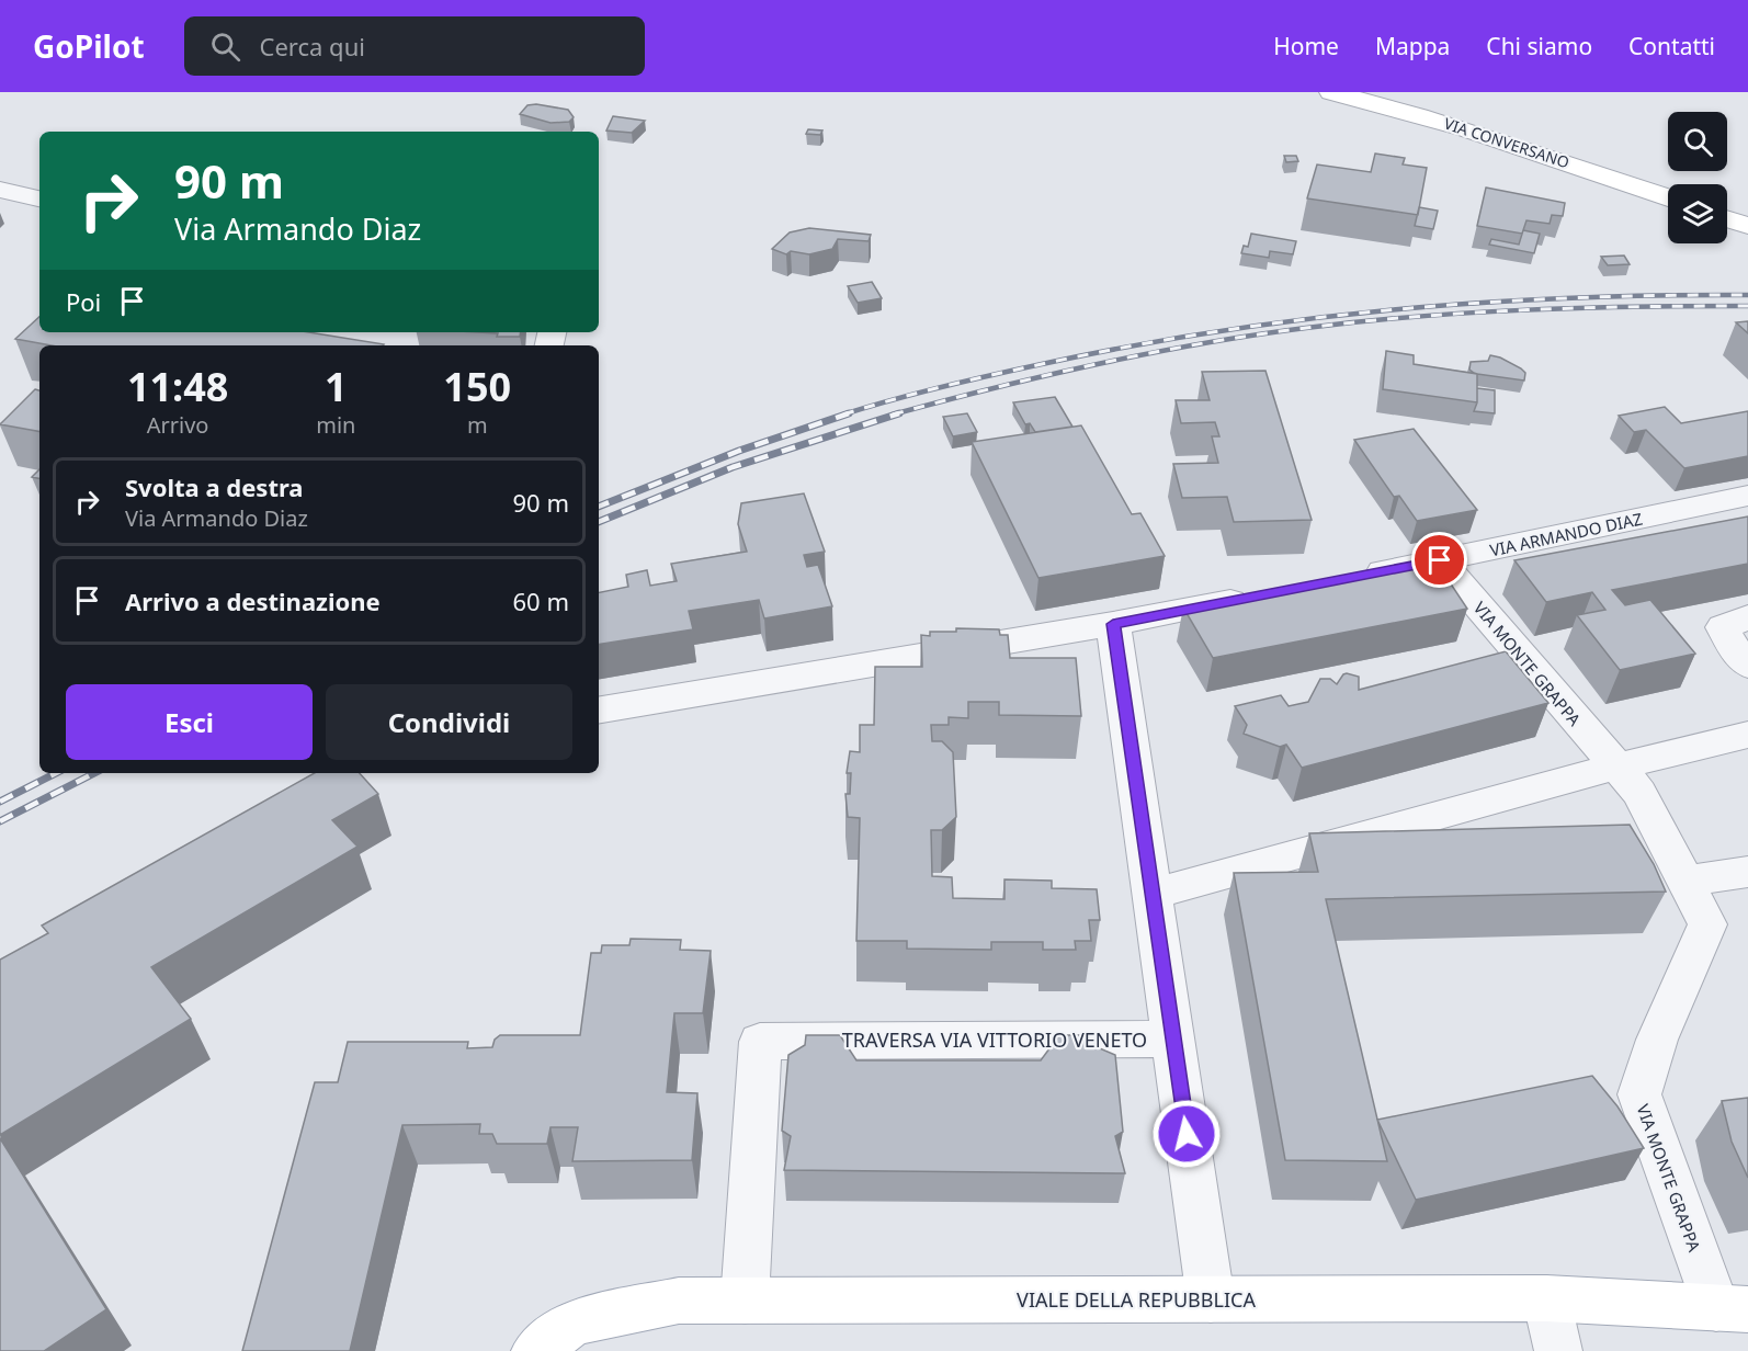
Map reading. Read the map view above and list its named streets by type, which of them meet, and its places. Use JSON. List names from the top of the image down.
{
  "streets": {
    "main road": ["VIA CONVERSANO", "VIALE DELLA REPUBBLICA"],
    "street": ["VIA ARMANDO DIAZ", "VIA MONTE GRAPPA", "TRAVERSA VIA VITTORIO VENETO"]
  },
  "crossings": [
    ["VIA ARMANDO DIAZ", "VIA MONTE GRAPPA"],
    ["VIA MONTE GRAPPA", "VIALE DELLA REPUBBLICA"],
    ["TRAVERSA VIA VITTORIO VENETO", "VIALE DELLA REPUBBLICA"]
  ],
  "page": {
    "header": "GoPilot",
    "search": "Cerca qui",
    "nav": [
      "Home",
      "Mappa",
      "Chi siamo",
      "Contatti"
    ],
    "turn": ["90 m", "Via Armando Diaz"],
    "then": "Poi",
    "eta": [
      "11:48",
      "Arrivo",
      "1",
      "min",
      "150",
      "m"
    ],
    "list": [
      {
        "name": "Svolta a destra",
        "note": "Via Armando Diaz",
        "value": "90 m"
      },
      {
        "name": "Arrivo a destinazione",
        "value": "60 m"
      }
    ],
    "buttons": ["Esci", "Condividi"]
  }
}
